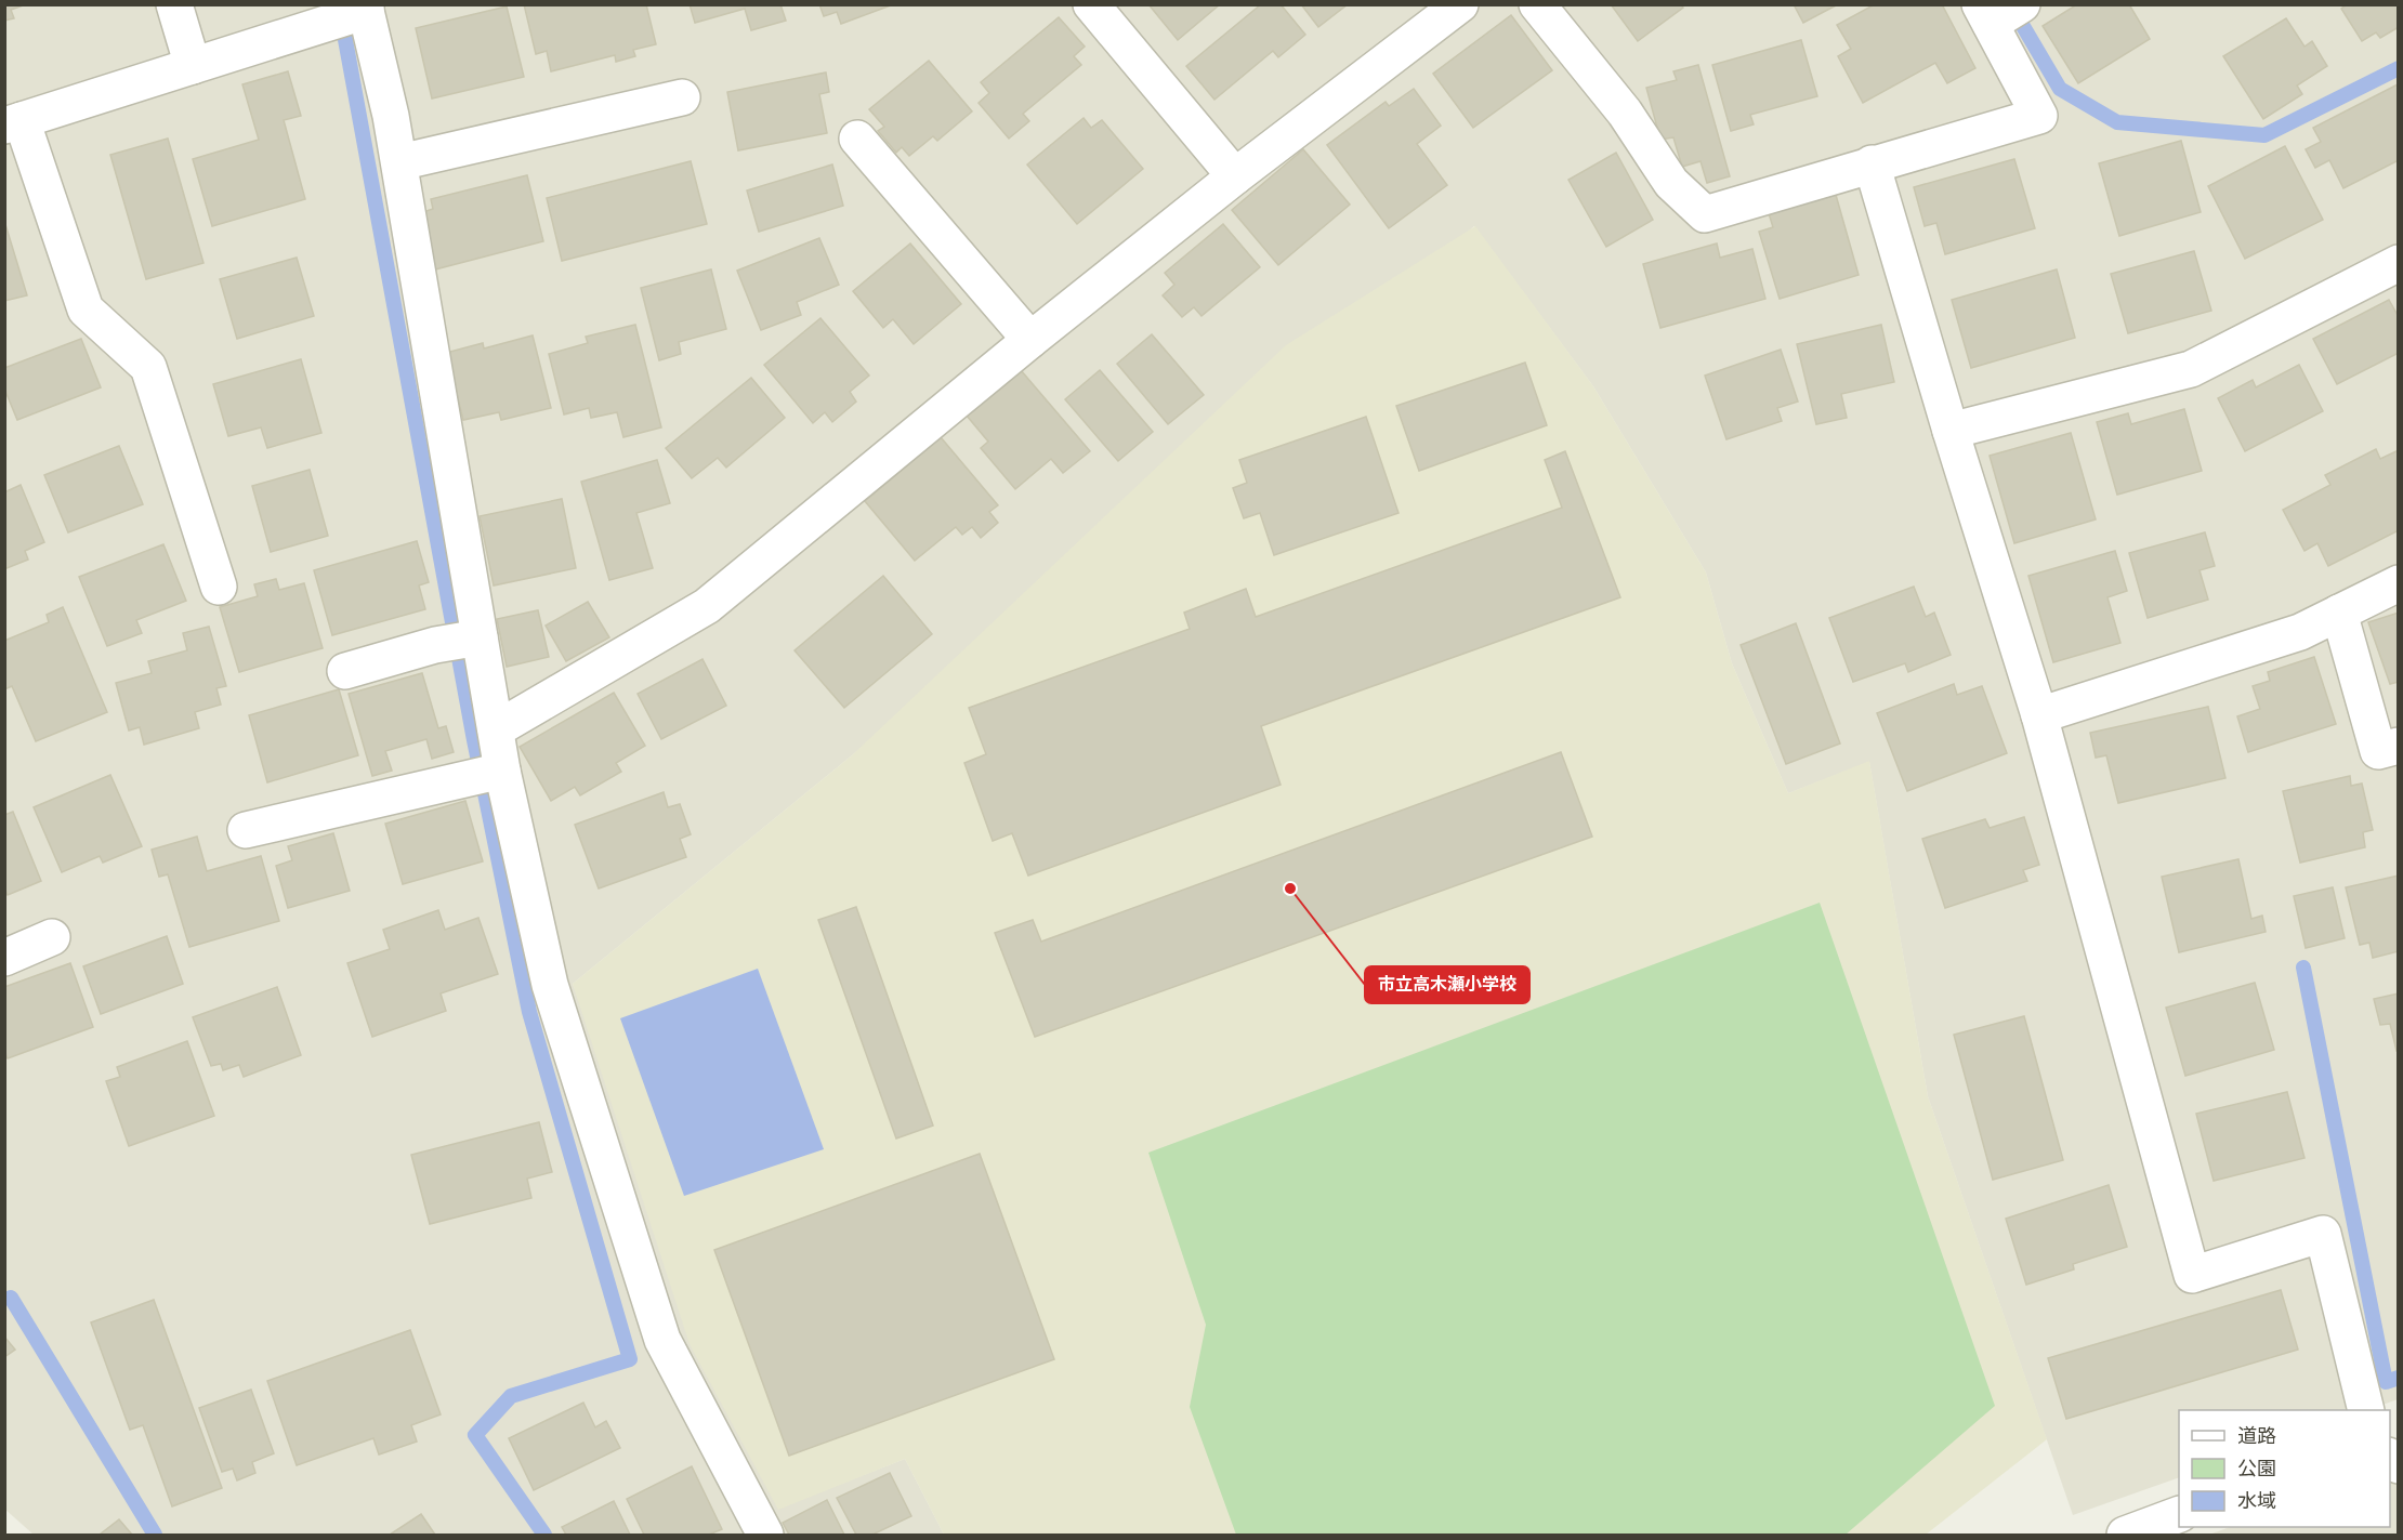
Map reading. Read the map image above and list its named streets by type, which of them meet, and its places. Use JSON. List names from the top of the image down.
{
  "places": ["市立高木瀬小学校"],
  "legend": ["道路", "公園", "水域"]
}
